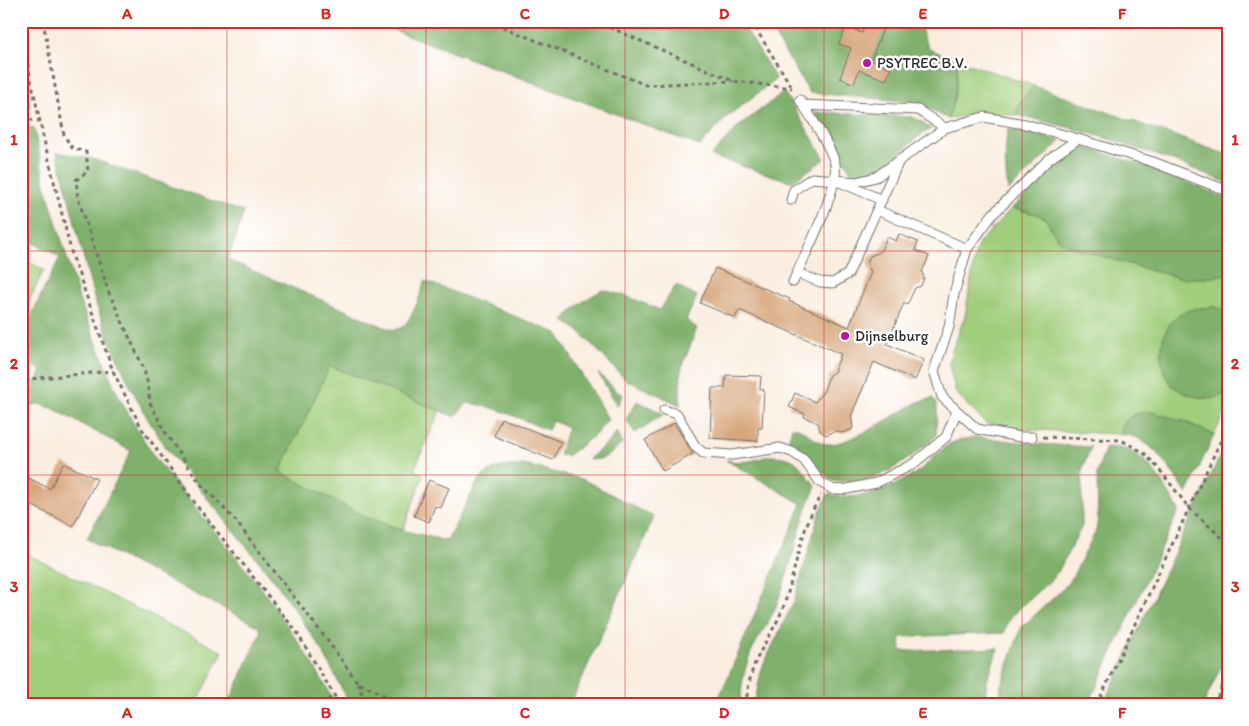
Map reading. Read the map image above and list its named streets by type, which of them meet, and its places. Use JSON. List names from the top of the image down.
{
  "places": ["PSYTREC B.V.", "Dijnselburg"],
  "grid": {
    "columns": [
      "A",
      "B",
      "C",
      "D",
      "E",
      "F"
    ],
    "rows": ["1", "2", "3"]
  }
}
